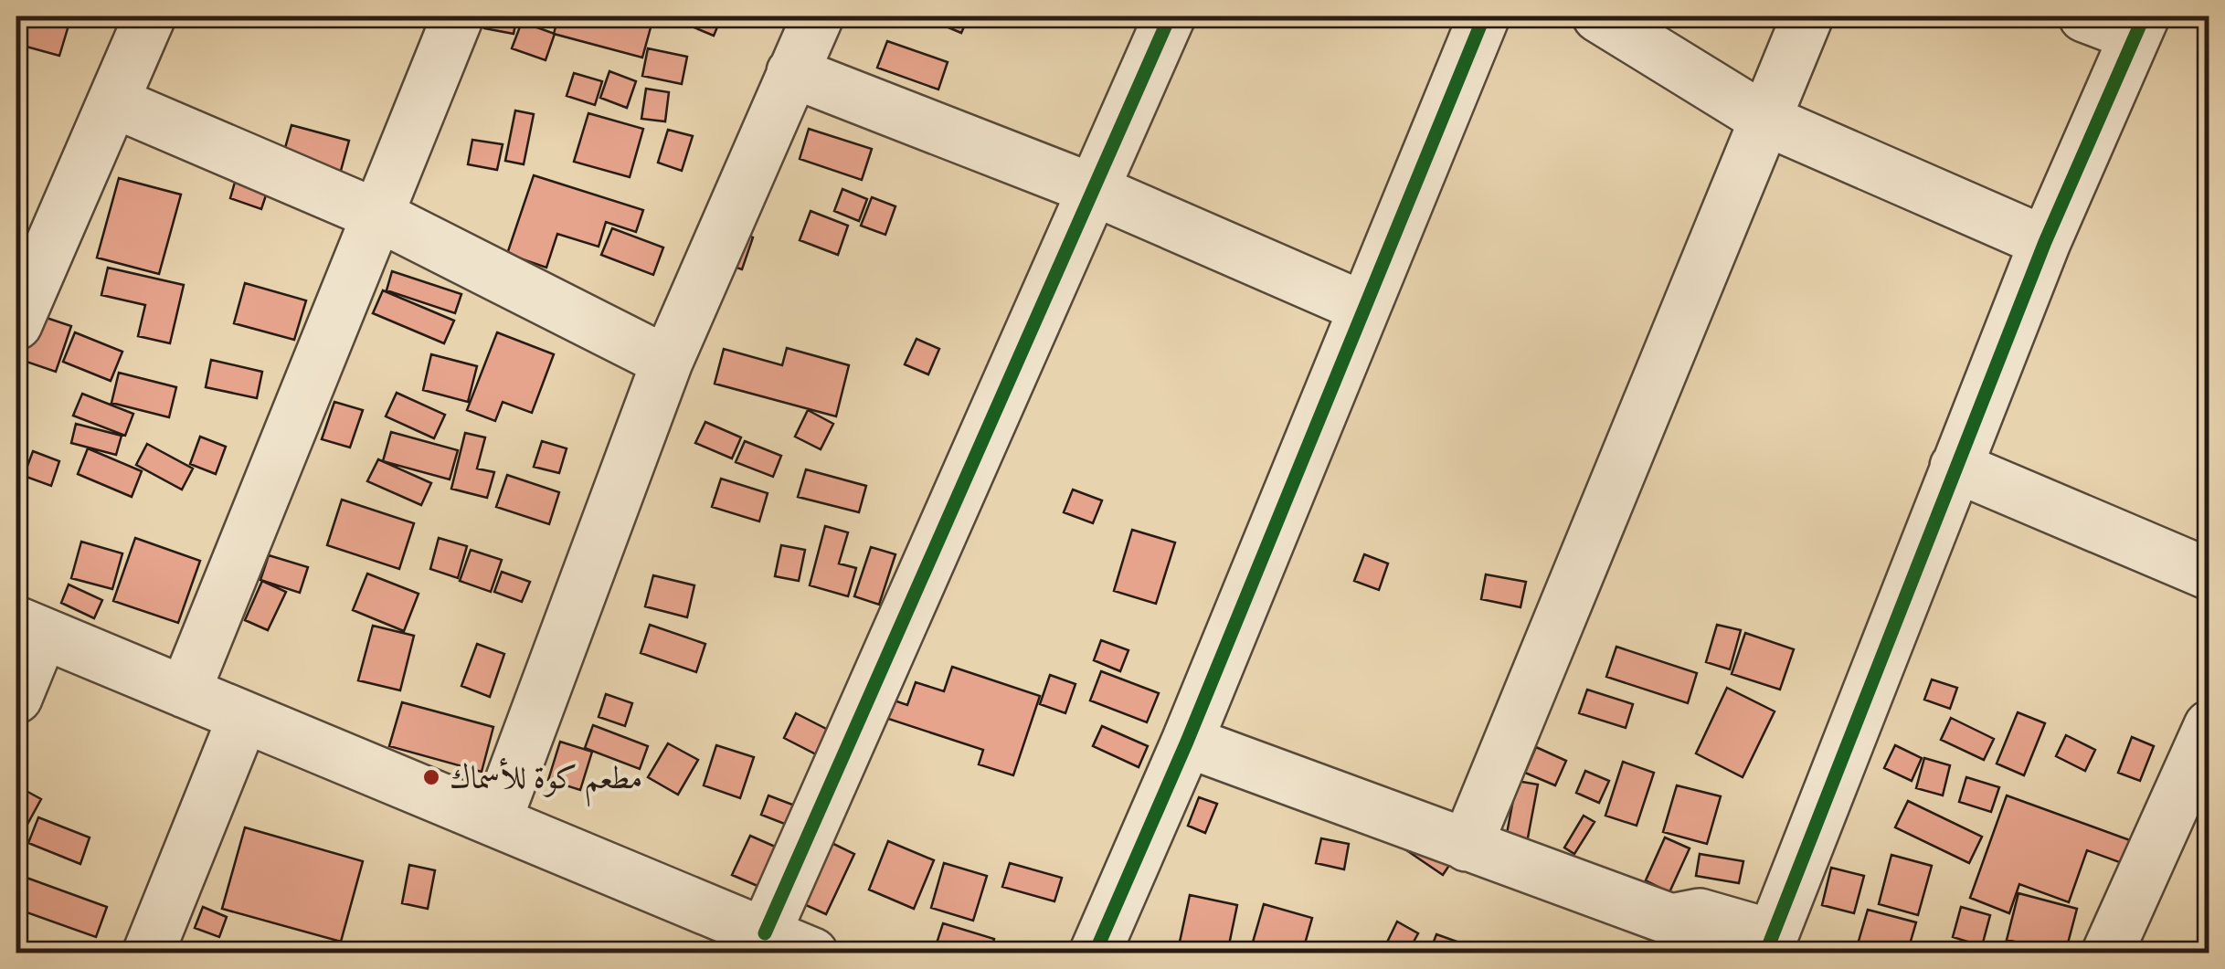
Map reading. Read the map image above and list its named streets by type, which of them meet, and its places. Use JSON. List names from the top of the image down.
{
  "places": ["مطعم كوة للأسماك"]
}
